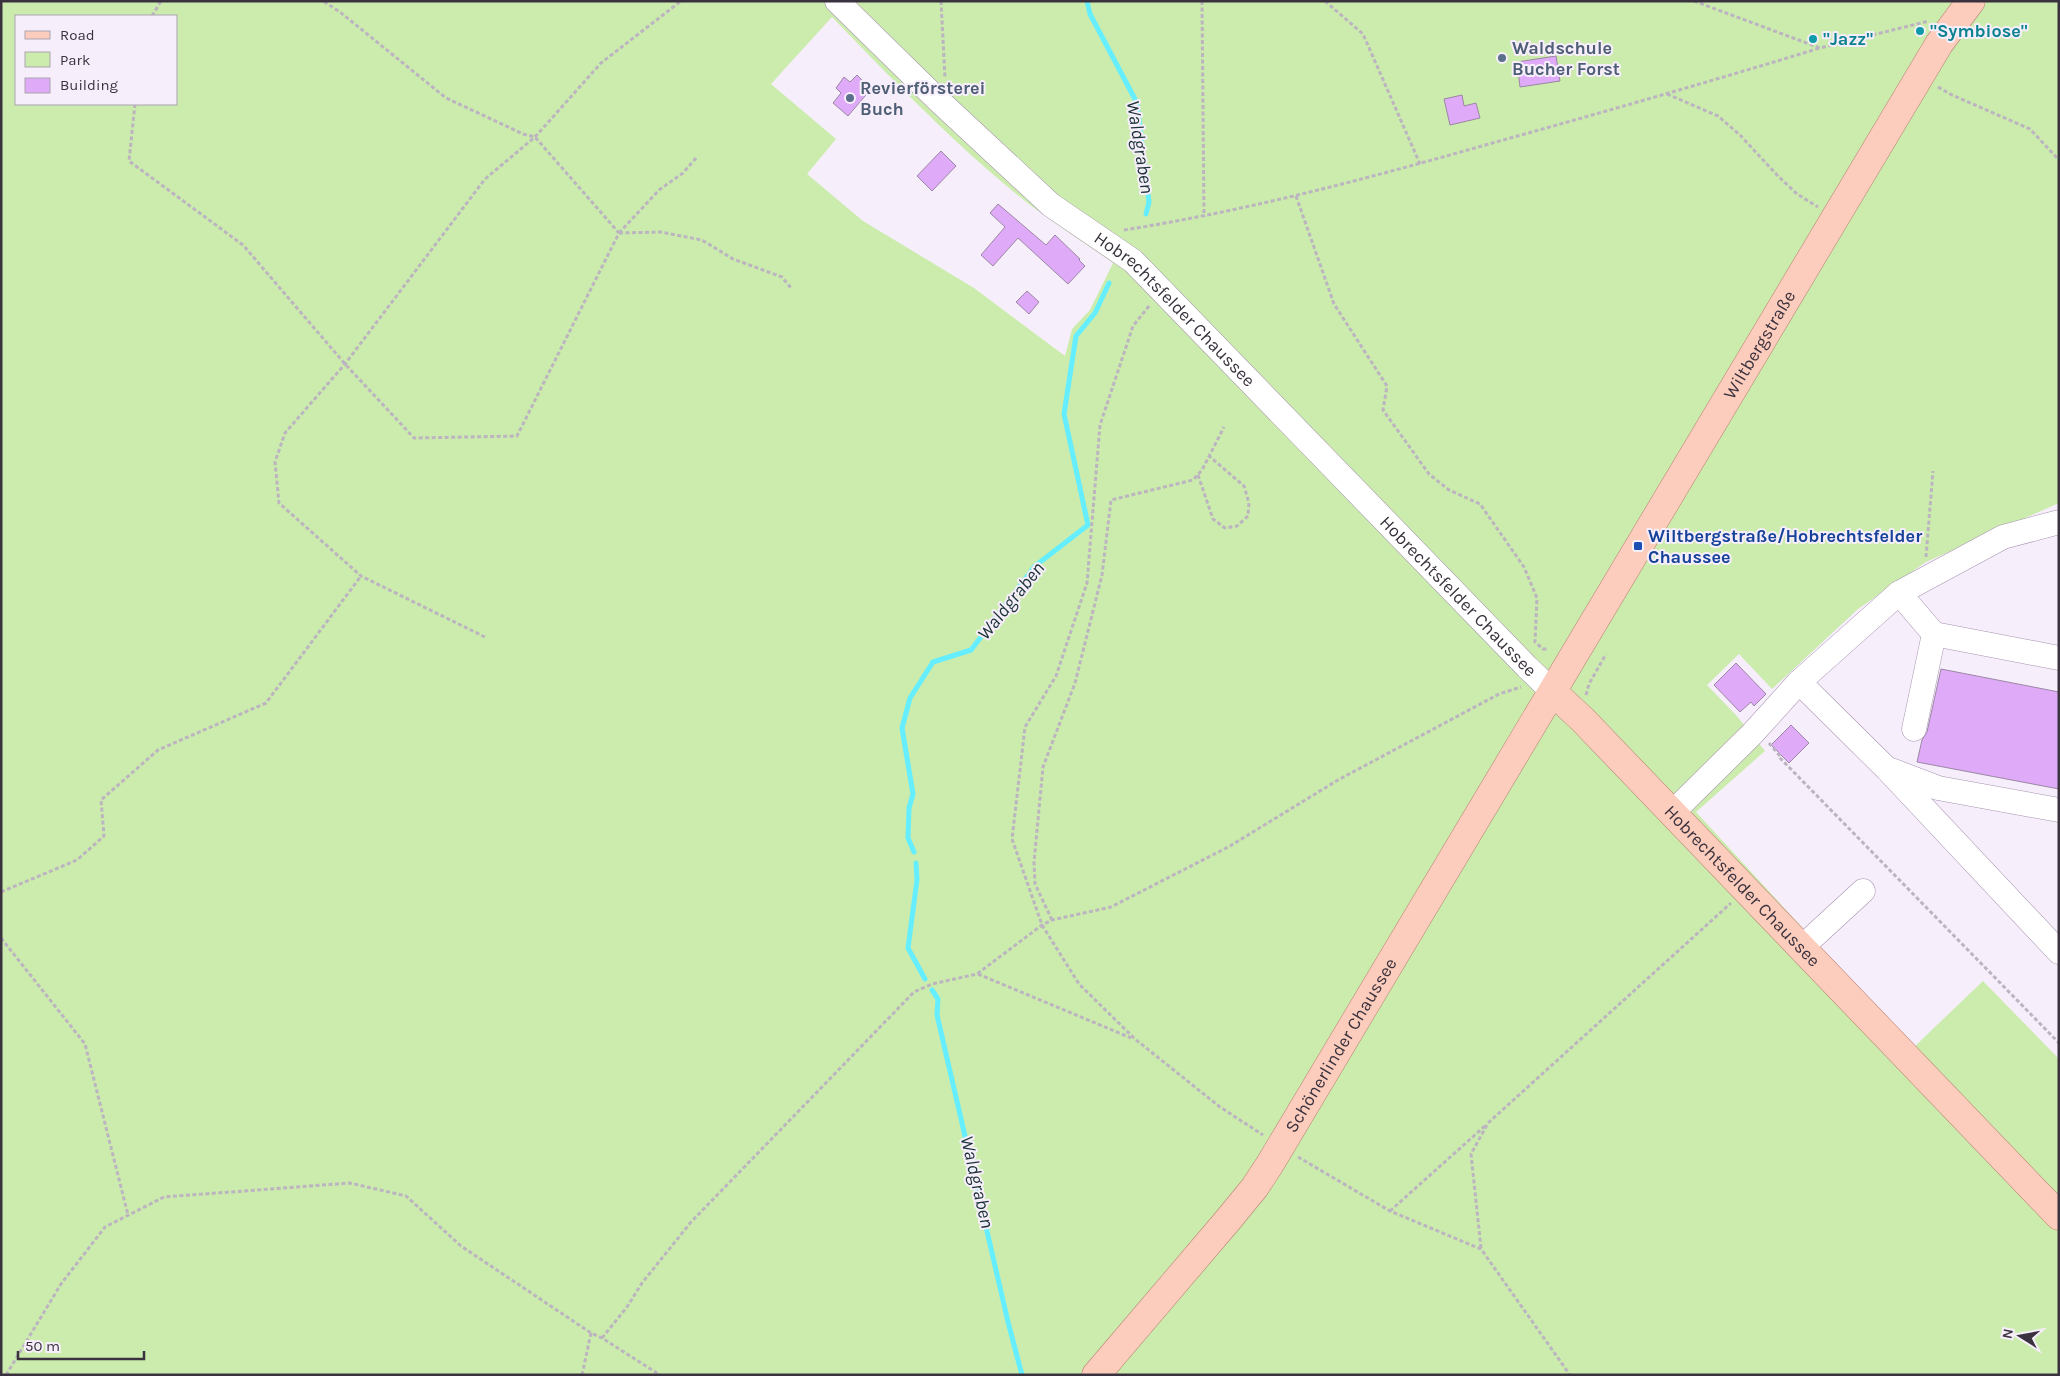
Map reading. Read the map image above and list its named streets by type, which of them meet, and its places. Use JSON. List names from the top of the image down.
{
  "streets": {
    "main road": ["Hobrechtsfelder Chaussee", "Wiltbergstraße", "Schönerlinder Chaussee"]
  },
  "crossings": [
    ["Hobrechtsfelder Chaussee", "Wiltbergstraße"],
    ["Hobrechtsfelder Chaussee", "Schönerlinder Chaussee"],
    ["Wiltbergstraße", "Schönerlinder Chaussee"]
  ],
  "water": ["Waldgraben"],
  "places": {
    "other": [
      "\"Symbiose\"",
      "\"Jazz\"",
      "Waldschule Bucher Forst",
      "Revierförsterei Buch"
    ],
    "transit": ["Wiltbergstraße/Hobrechtsfelder Chaussee"]
  },
  "legend": ["Road", "Park", "Building"],
  "scale_bar": "50 m",
  "north": "left"
}
